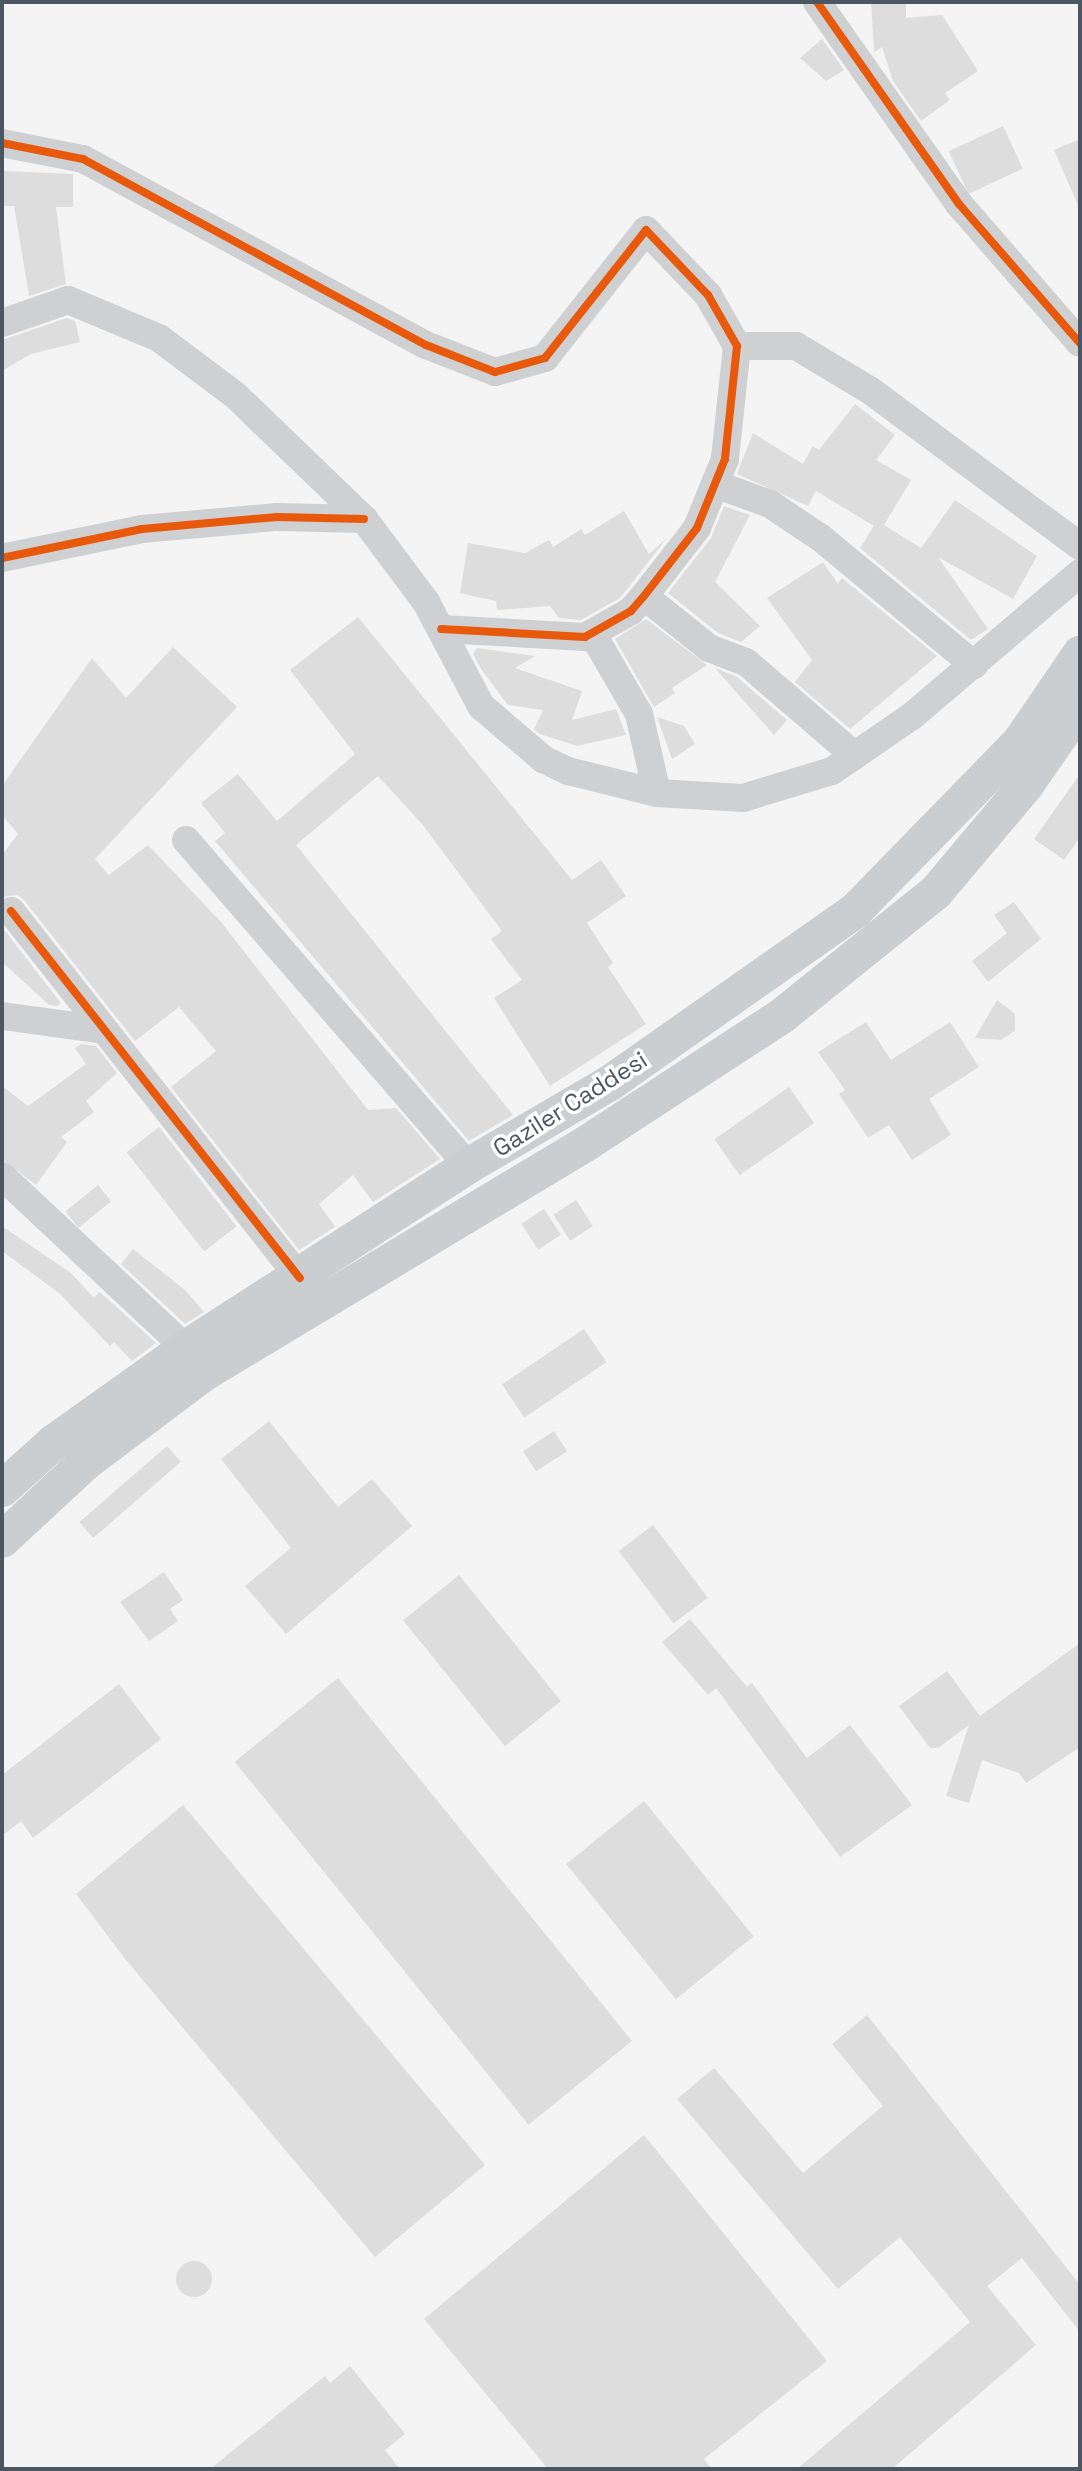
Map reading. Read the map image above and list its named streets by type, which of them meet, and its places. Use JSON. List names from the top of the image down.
{
  "streets": {
    "main road": ["Gaziler Caddesi"]
  }
}
